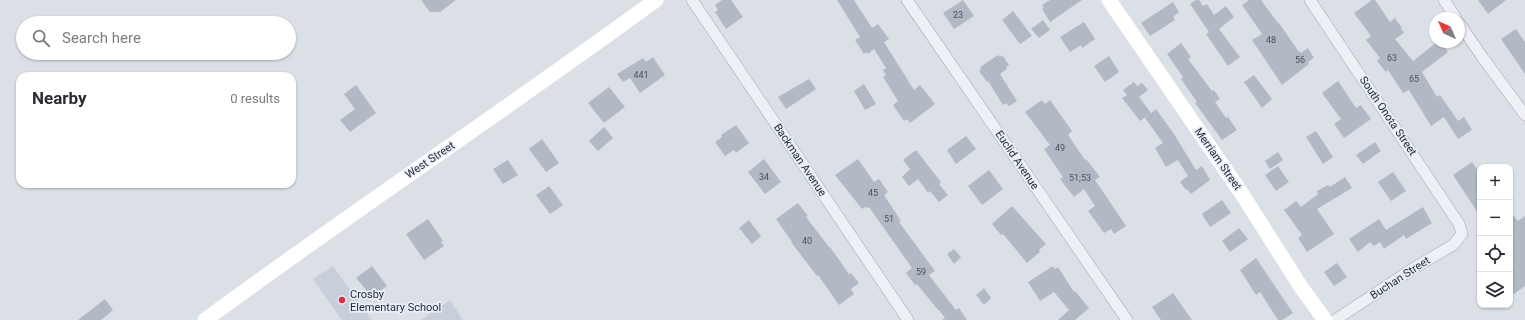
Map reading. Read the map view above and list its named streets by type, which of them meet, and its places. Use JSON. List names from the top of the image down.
{
  "streets": {
    "street": [
      "South Onota Street",
      "Merriam Street",
      "West Street",
      "Backman Avenue",
      "Euclid Avenue",
      "Buchan Street"
    ]
  },
  "crossings": [
    ["South Onota Street", "Buchan Street"]
  ],
  "places": ["Crosby Elementary School"],
  "house_numbers": [
    "23",
    "48",
    "63",
    "56",
    "441",
    "65",
    "49",
    "34",
    "51;53",
    "45",
    "51",
    "40",
    "59"
  ],
  "north": "top left",
  "page": {
    "search": "Search here",
    "heading": ["Nearby", "0 results"],
    "map_buttons": ["+", "−"]
  }
}
